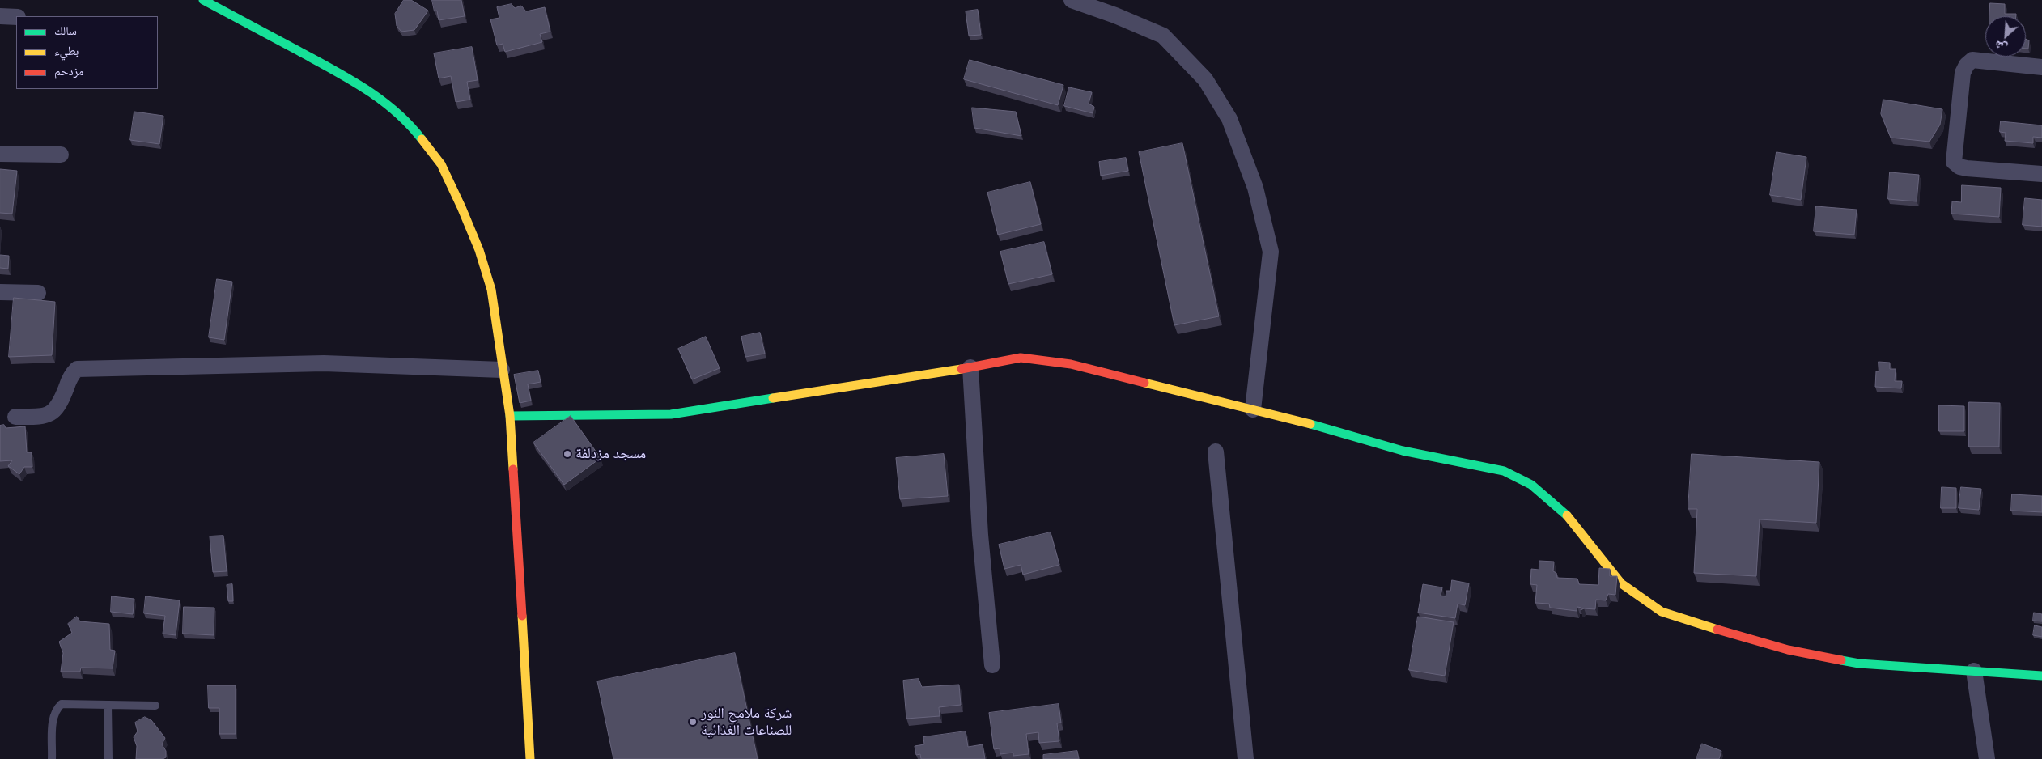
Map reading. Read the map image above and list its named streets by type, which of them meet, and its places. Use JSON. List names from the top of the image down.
{
  "places": ["مسجد مزدلفة", "شركة ملامح النور للصناعات الغذائية"],
  "legend": ["سالك", "بطيء", "مزدحم"],
  "north": "bottom left"
}
